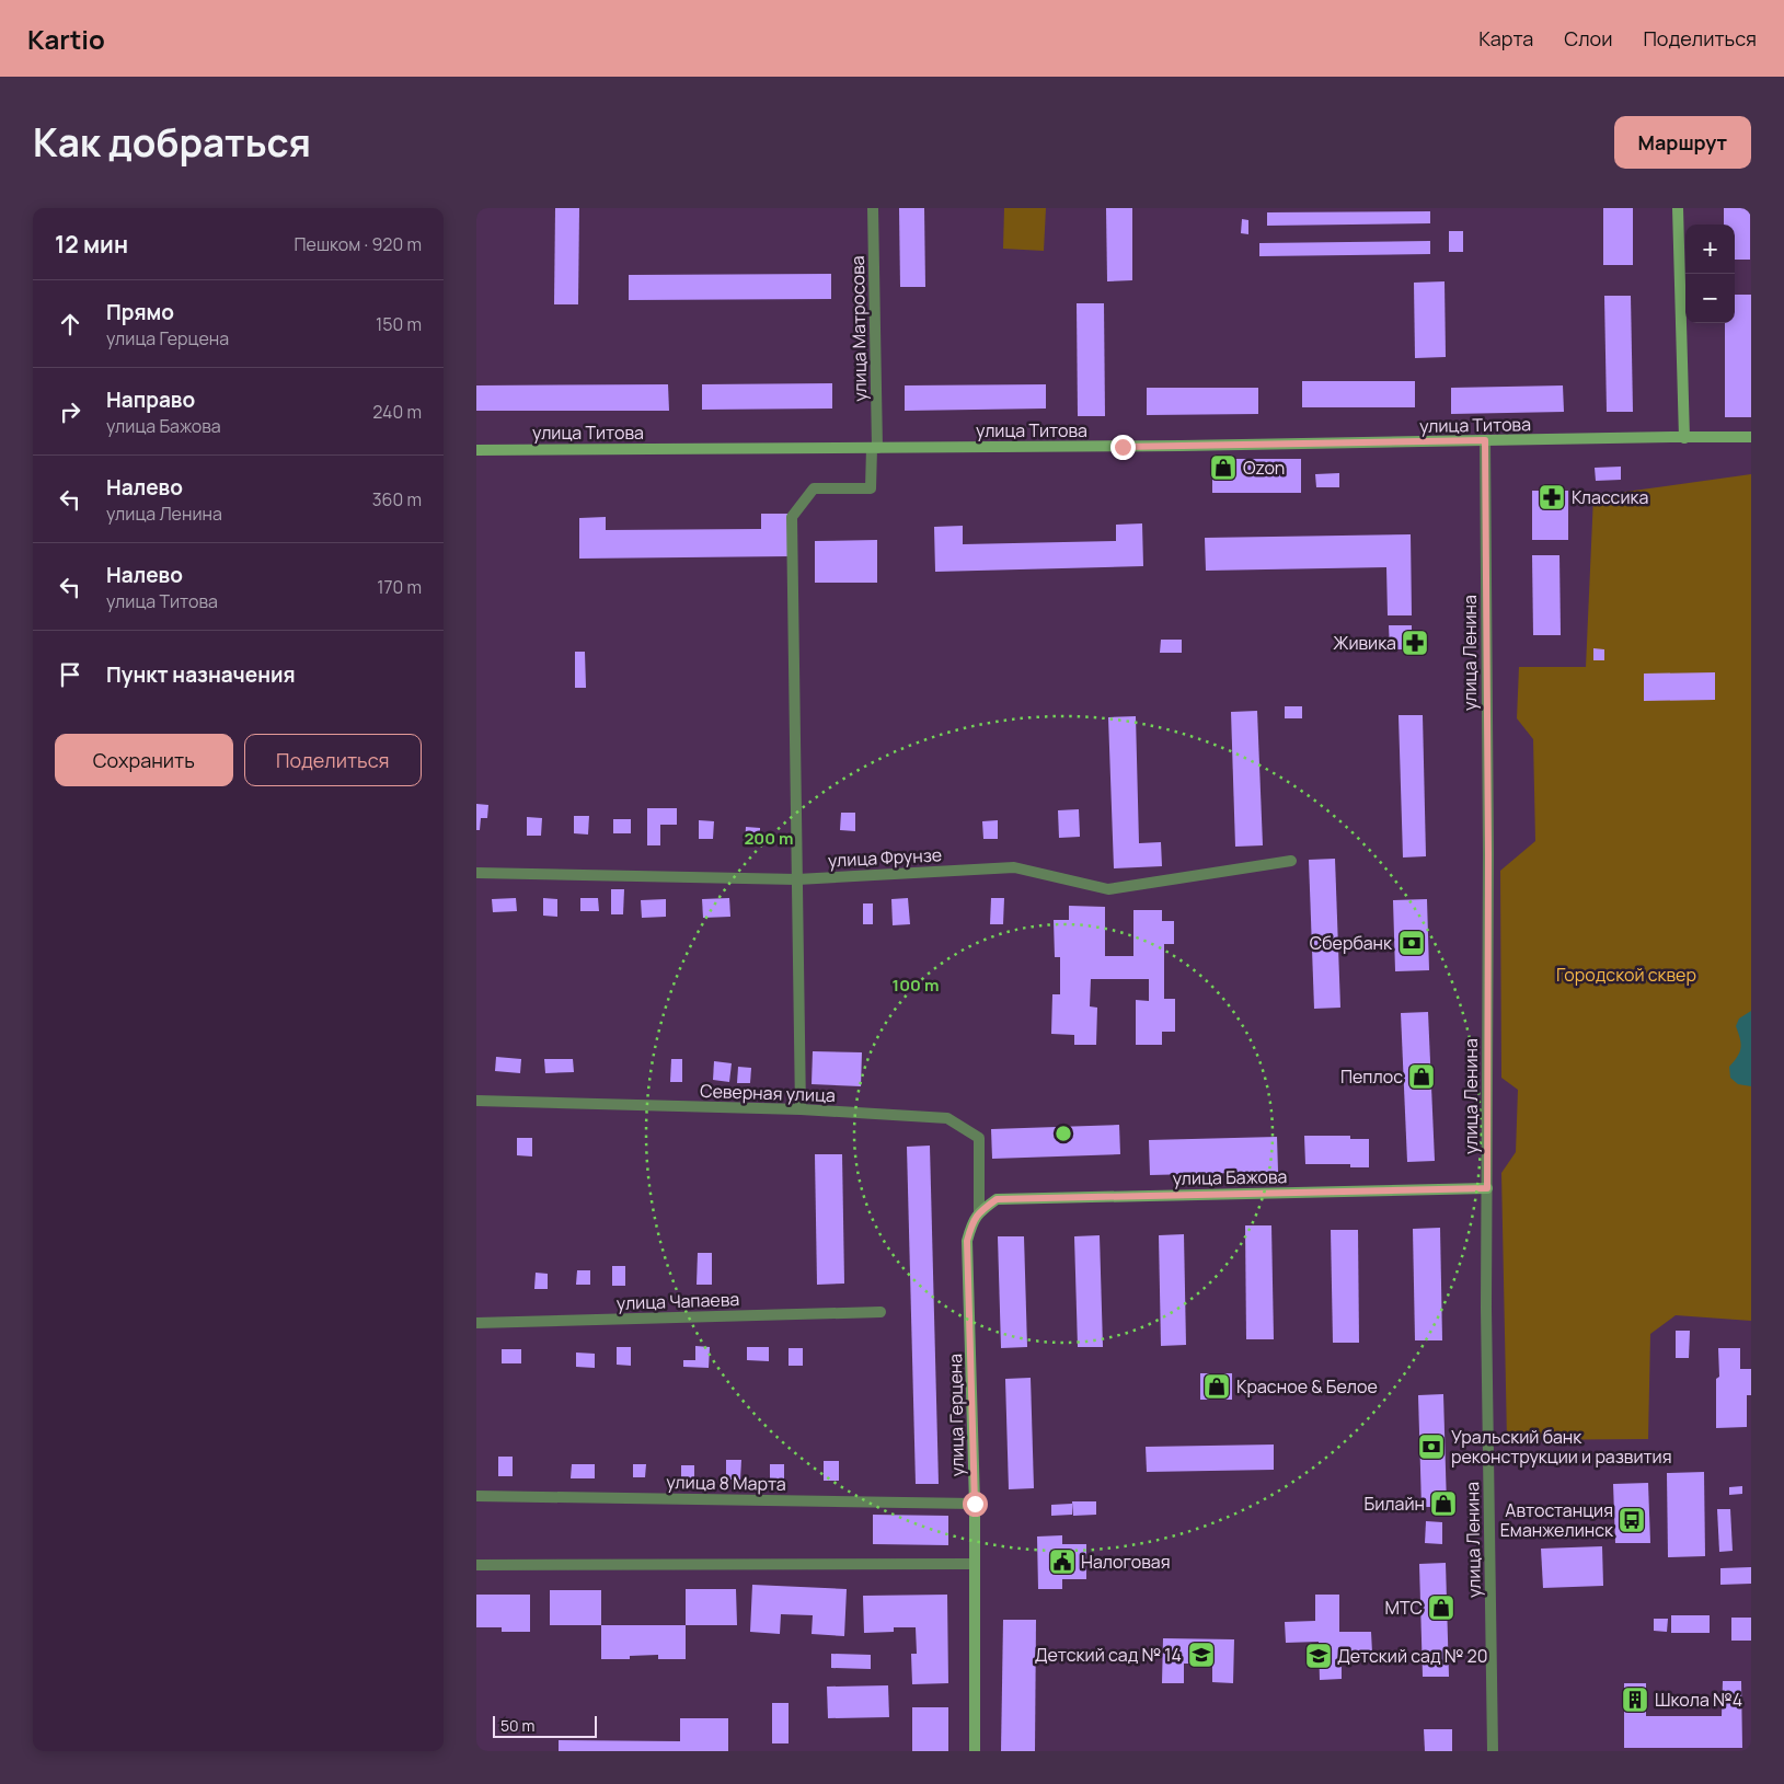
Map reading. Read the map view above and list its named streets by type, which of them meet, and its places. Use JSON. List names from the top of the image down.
{
  "streets": {
    "street": [
      "улица Матросова",
      "улица Титова",
      "улица Ленина",
      "улица Фрунзе",
      "Северная улица",
      "улица Бажова",
      "улица Чапаева",
      "улица Герцена",
      "улица 8 Марта"
    ]
  },
  "crossings": [
    ["улица Матросова", "улица Титова"],
    ["улица Матросова", "улица Фрунзе"],
    ["улица Титова", "улица Ленина"],
    ["улица Ленина", "улица Бажова"],
    ["Северная улица", "улица Бажова"],
    ["Северная улица", "улица Герцена"],
    ["улица Бажова", "улица Герцена"],
    ["улица Герцена", "улица 8 Марта"]
  ],
  "parks": ["Городской сквер"],
  "places": {
    "shop": [
      "Ozon",
      "Пеплос",
      "Красное & Белое",
      "Билайн",
      "МТС"
    ],
    "pharmacy": ["Классика", "Живика"],
    "bank": ["Сбербанк", "Уральский банк реконструкции и развития"],
    "bus stop": ["Автостанция Еманжелинск"],
    "public building": ["Налоговая"],
    "school or university": ["Детский сад № 14", "Детский сад № 20"],
    "building": ["Школа №4"]
  },
  "scale_bar": "50 m",
  "page": {
    "header": "Kartio",
    "nav": ["Карта", "Слои", "Поделиться"],
    "title": "Как добраться",
    "buttons": [
      "Маршрут",
      ["Сохранить", "Поделиться"]
    ],
    "heading": ["12 мин", "Пешком · 920 m"],
    "map_buttons": ["+", "−"],
    "list": [
      ["Прямо", "улица Герцена", "150 m"],
      ["Направо", "улица Бажова", "240 m"],
      ["Налево", "улица Ленина", "360 m"],
      ["Налево", "улица Титова", "170 m"],
      "Пункт назначения"
    ],
    "scale": "50 m"
  },
  "rings": ["200 m", "100 m"]
}
